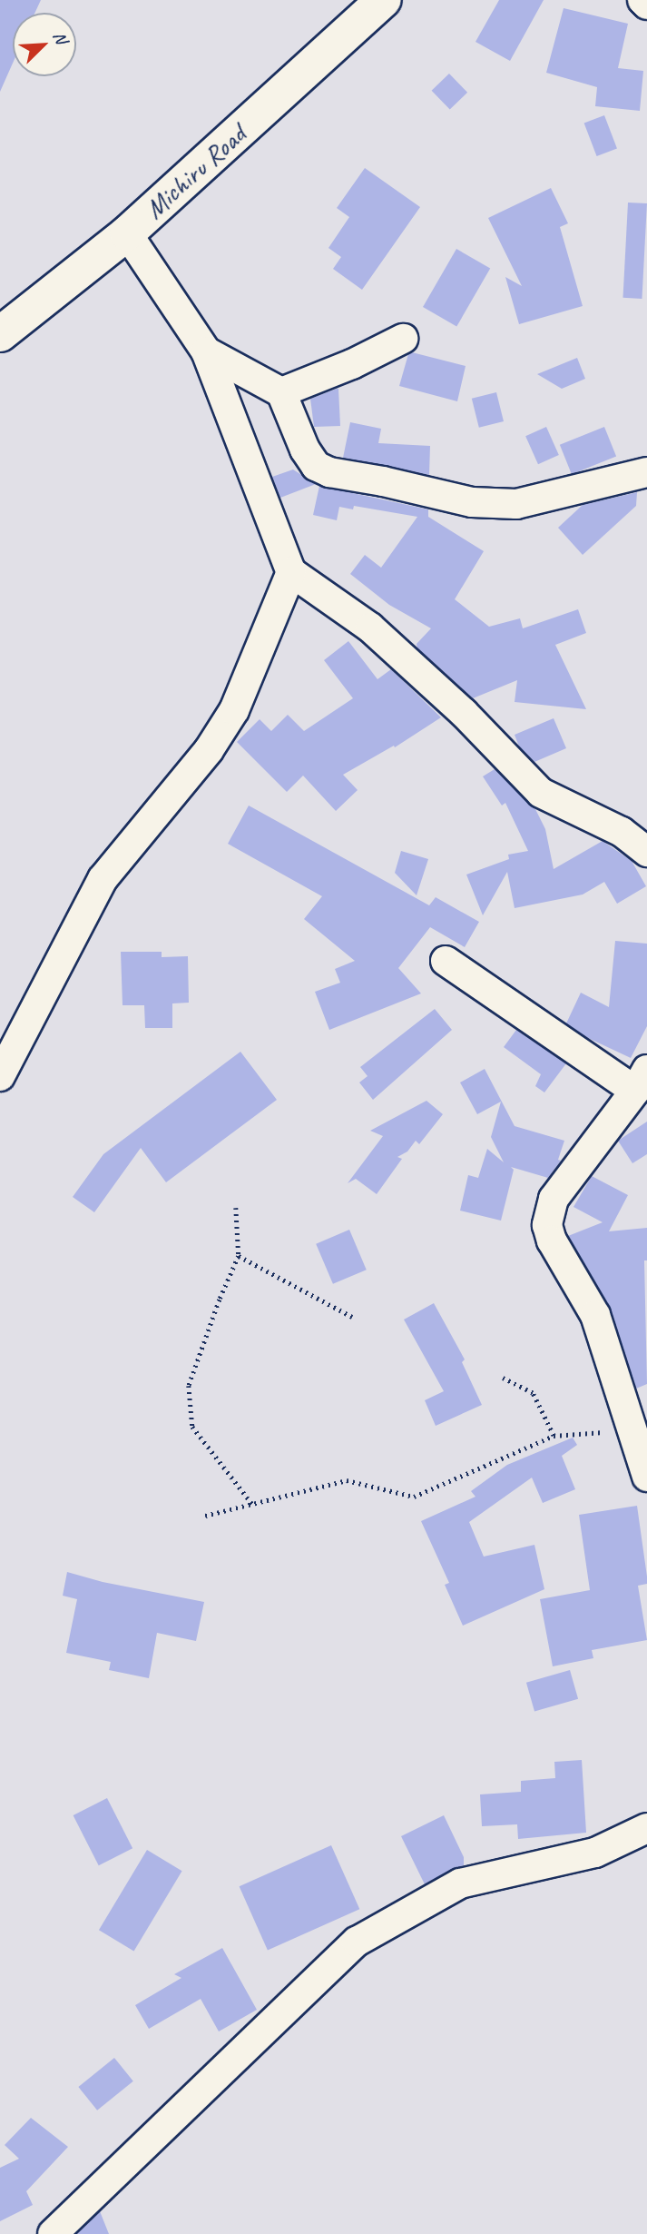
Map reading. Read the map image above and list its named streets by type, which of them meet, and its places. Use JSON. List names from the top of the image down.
{
  "streets": {
    "street": ["Michiru Road"]
  },
  "north": "top right"
}
